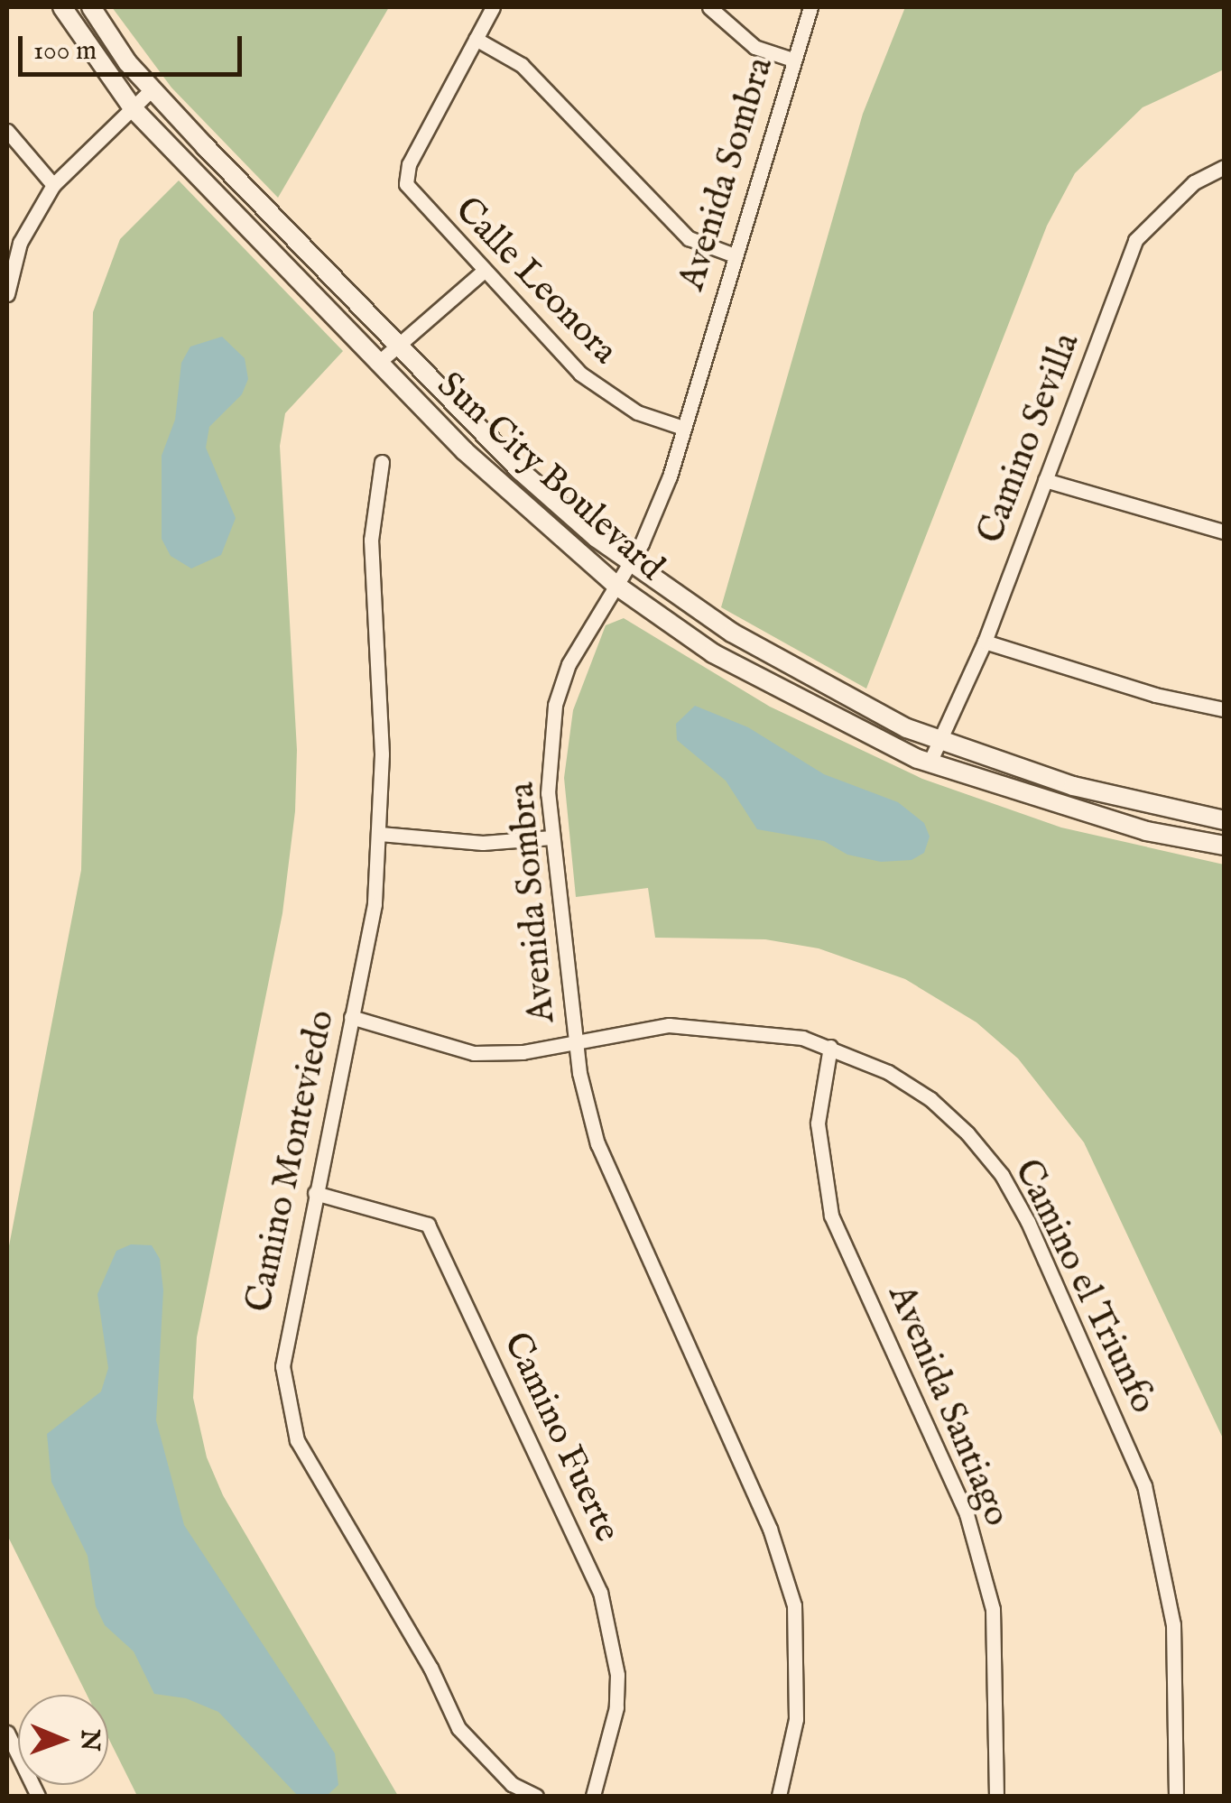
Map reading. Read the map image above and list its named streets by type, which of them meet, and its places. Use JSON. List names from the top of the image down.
{
  "streets": {
    "street": [
      "Avenida Sombra",
      "Calle Leonora",
      "Camino Sevilla",
      "Sun City Boulevard",
      "Camino Monteviedo",
      "Camino el Triunfo",
      "Avenida Santiago",
      "Camino Fuerte"
    ]
  },
  "crossings": [
    ["Avenida Sombra", "Calle Leonora"],
    ["Avenida Sombra", "Sun City Boulevard"],
    ["Avenida Sombra", "Camino el Triunfo"],
    ["Camino Sevilla", "Sun City Boulevard"],
    ["Camino Monteviedo", "Camino el Triunfo"],
    ["Camino Monteviedo", "Camino Fuerte"],
    ["Camino el Triunfo", "Avenida Santiago"]
  ],
  "scale_bar": "100 m",
  "north": "right"
}
